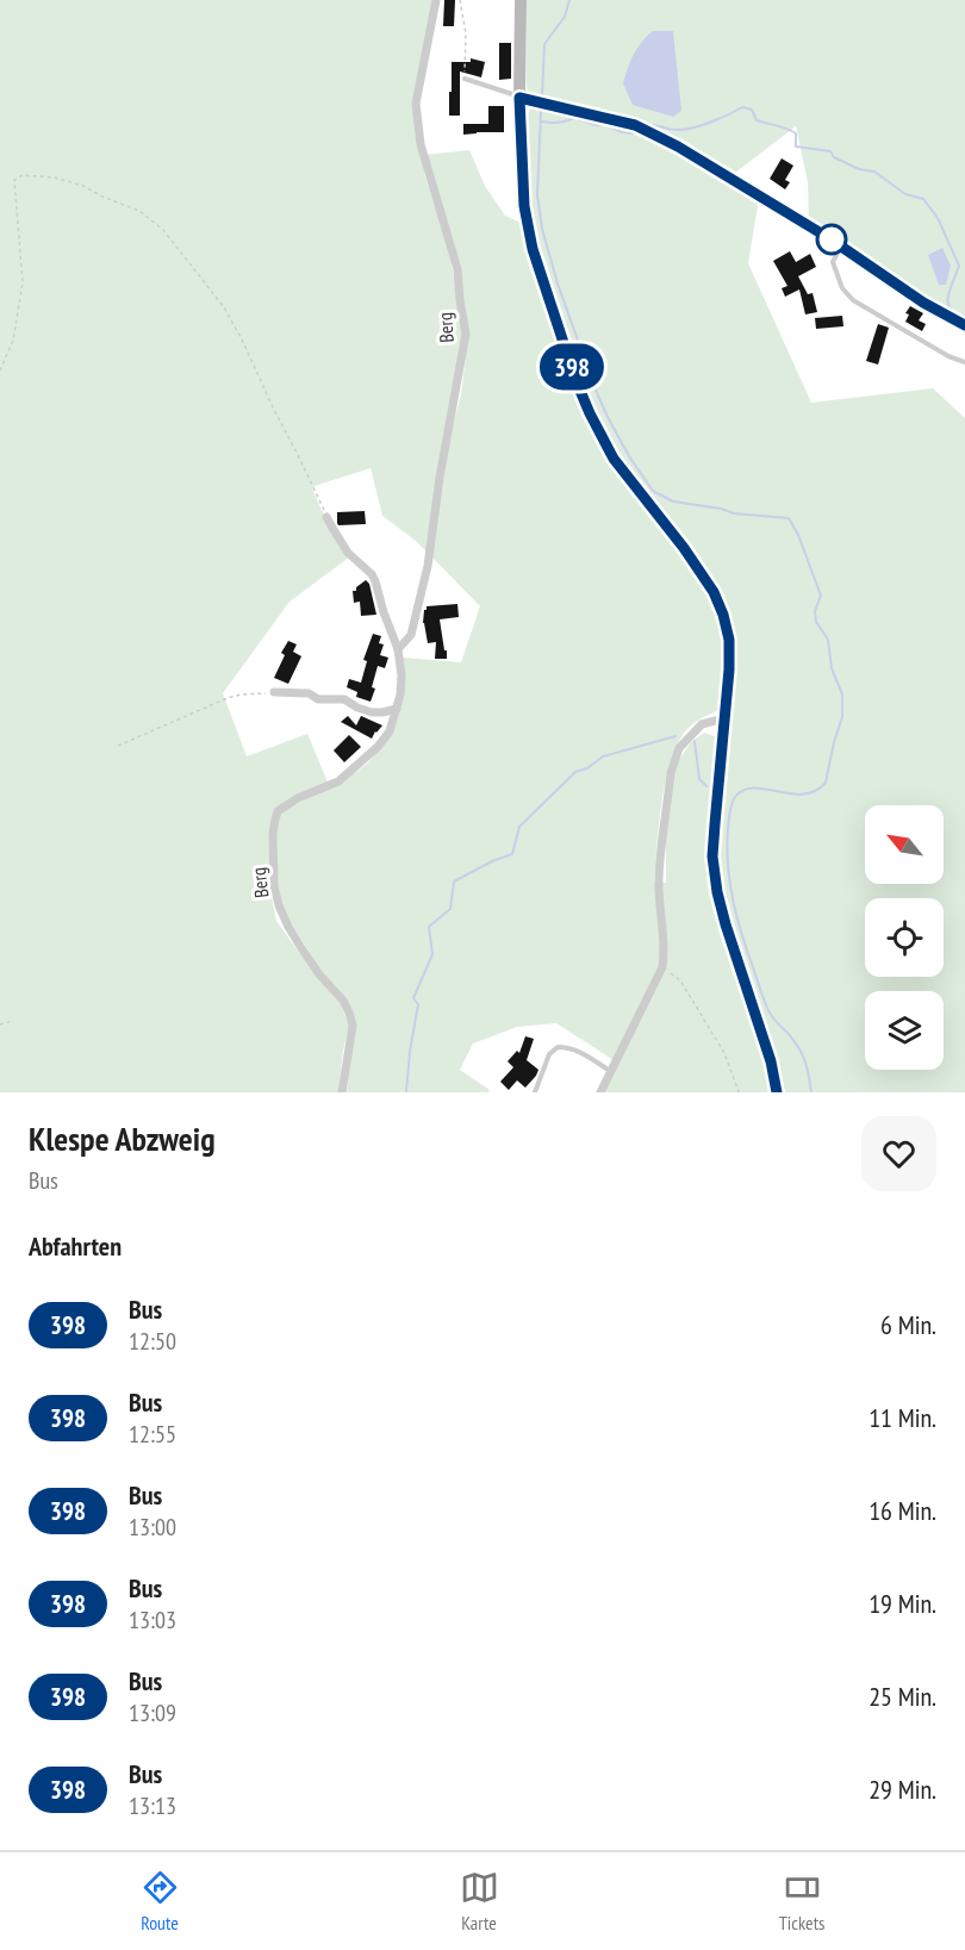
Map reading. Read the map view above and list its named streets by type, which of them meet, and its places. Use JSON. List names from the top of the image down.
{
  "streets": {
    "street": ["Berg"]
  },
  "lines": ["bus line 398"],
  "north": "top left",
  "page": {
    "on_map": "398",
    "heading": [
      ["Klespe Abzweig", "Bus"],
      "Abfahrten"
    ],
    "list": [
      {
        "mark": "398",
        "name": "Bus",
        "note": "12:50",
        "value": "6 Min."
      },
      {
        "mark": "398",
        "name": "Bus",
        "note": "12:55",
        "value": "11 Min."
      },
      {
        "mark": "398",
        "name": "Bus",
        "note": "13:00",
        "value": "16 Min."
      },
      {
        "mark": "398",
        "name": "Bus",
        "note": "13:03",
        "value": "19 Min."
      },
      {
        "mark": "398",
        "name": "Bus",
        "note": "13:09",
        "value": "25 Min."
      },
      {
        "mark": "398",
        "name": "Bus",
        "note": "13:13",
        "value": "29 Min."
      }
    ],
    "tabs": ["Route", "Karte", "Tickets"]
  }
}
